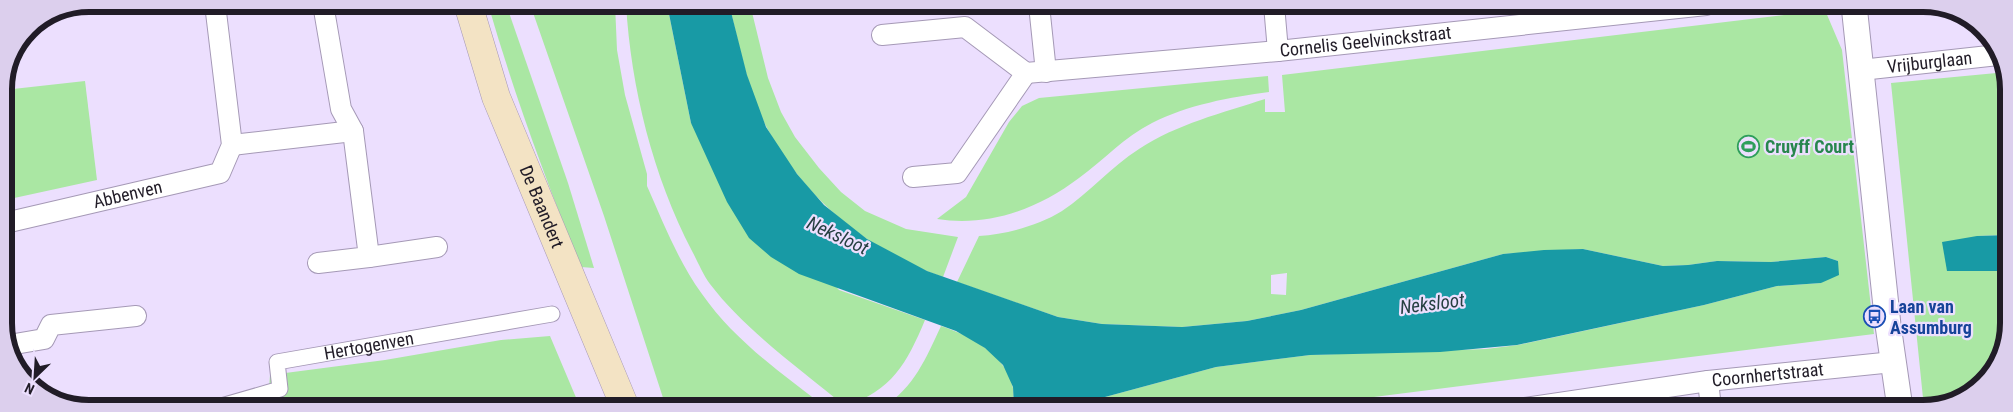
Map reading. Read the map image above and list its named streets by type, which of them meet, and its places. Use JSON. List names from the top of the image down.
{
  "streets": {
    "main road": ["De Baandert"],
    "street": [
      "Cornelis Geelvinckstraat",
      "Vrijburglaan",
      "Abbenven",
      "Hertogenven",
      "Coornhertstraat"
    ]
  },
  "water": ["Neksloot"],
  "places": {
    "sports": ["Cruyff Court"],
    "bus stop": ["Laan van Assumburg"]
  },
  "north": "bottom left"
}
